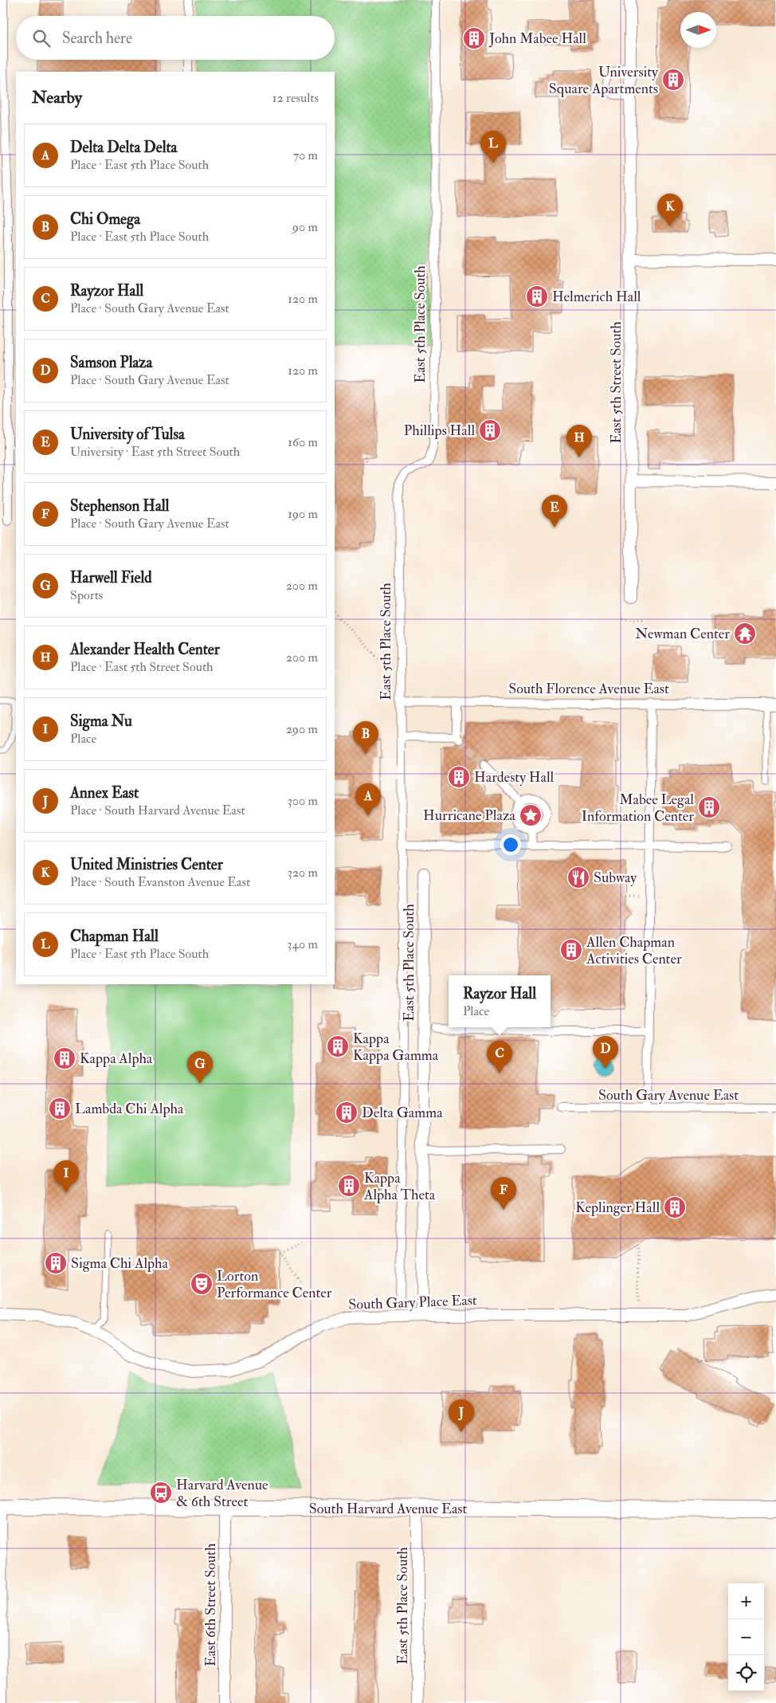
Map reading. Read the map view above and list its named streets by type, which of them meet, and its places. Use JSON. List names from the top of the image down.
{
  "streets": {
    "main road": ["South Harvard Avenue East"],
    "street": [
      "East 5th Place South",
      "East 5th Street South",
      "South Florence Avenue East",
      "South Gary Avenue East",
      "South Gary Place East",
      "East 6th Street South"
    ]
  },
  "crossings": [
    ["East 5th Place South", "South Florence Avenue East"],
    ["East 5th Place South", "South Gary Place East"],
    ["East 5th Place South", "South Harvard Avenue East"],
    ["South Harvard Avenue East", "East 6th Street South"]
  ],
  "places": {
    "building": [
      "John Mabee Hall",
      "University Square Apartments",
      "Helmerich Hall",
      "Phillips Hall",
      "Hardesty Hall",
      "Mabee Legal Information Center",
      "Allen Chapman Activities Center",
      "Kappa Kappa Gamma",
      "Kappa Alpha",
      "Lambda Chi Alpha",
      "Delta Gamma",
      "Kappa Alpha Theta",
      "Keplinger Hall",
      "Sigma Chi Alpha"
    ],
    "temple": ["Newman Center"],
    "place": ["Hurricane Plaza"],
    "restaurant": ["Subway"],
    "theatre": ["Lorton Performance Center"],
    "bus stop": ["Harvard Avenue & 6th Street"]
  },
  "north": "right",
  "page": {
    "search": "Search here",
    "heading": ["Nearby", "12 results"],
    "list": [
      {
        "mark": "A",
        "name": "Delta Delta Delta",
        "note": "Place · East 5th Place South",
        "value": "70 m"
      },
      {
        "mark": "B",
        "name": "Chi Omega",
        "note": "Place · East 5th Place South",
        "value": "90 m"
      },
      {
        "mark": "C",
        "name": "Rayzor Hall",
        "note": "Place · South Gary Avenue East",
        "value": "120 m"
      },
      {
        "mark": "D",
        "name": "Samson Plaza",
        "note": "Place · South Gary Avenue East",
        "value": "120 m"
      },
      {
        "mark": "E",
        "name": "University of Tulsa",
        "note": "University · East 5th Street South",
        "value": "160 m"
      },
      {
        "mark": "F",
        "name": "Stephenson Hall",
        "note": "Place · South Gary Avenue East",
        "value": "190 m"
      },
      {
        "mark": "G",
        "name": "Harwell Field",
        "note": "Sports",
        "value": "200 m"
      },
      {
        "mark": "H",
        "name": "Alexander Health Center",
        "note": "Place · East 5th Street South",
        "value": "200 m"
      },
      {
        "mark": "I",
        "name": "Sigma Nu",
        "note": "Place",
        "value": "290 m"
      },
      {
        "mark": "J",
        "name": "Annex East",
        "note": "Place · South Harvard Avenue East",
        "value": "300 m"
      },
      {
        "mark": "K",
        "name": "United Ministries Center",
        "note": "Place · South Evanston Avenue East",
        "value": "320 m"
      },
      {
        "mark": "L",
        "name": "Chapman Hall",
        "note": "Place · East 5th Place South",
        "value": "340 m"
      }
    ],
    "pins": [
      "L",
      "K",
      "H",
      "E",
      "B",
      "A",
      "D",
      "C",
      "G",
      "I",
      "F",
      "J"
    ],
    "popup": ["Rayzor Hall", "Place"],
    "map_buttons": ["+", "−"]
  }
}
